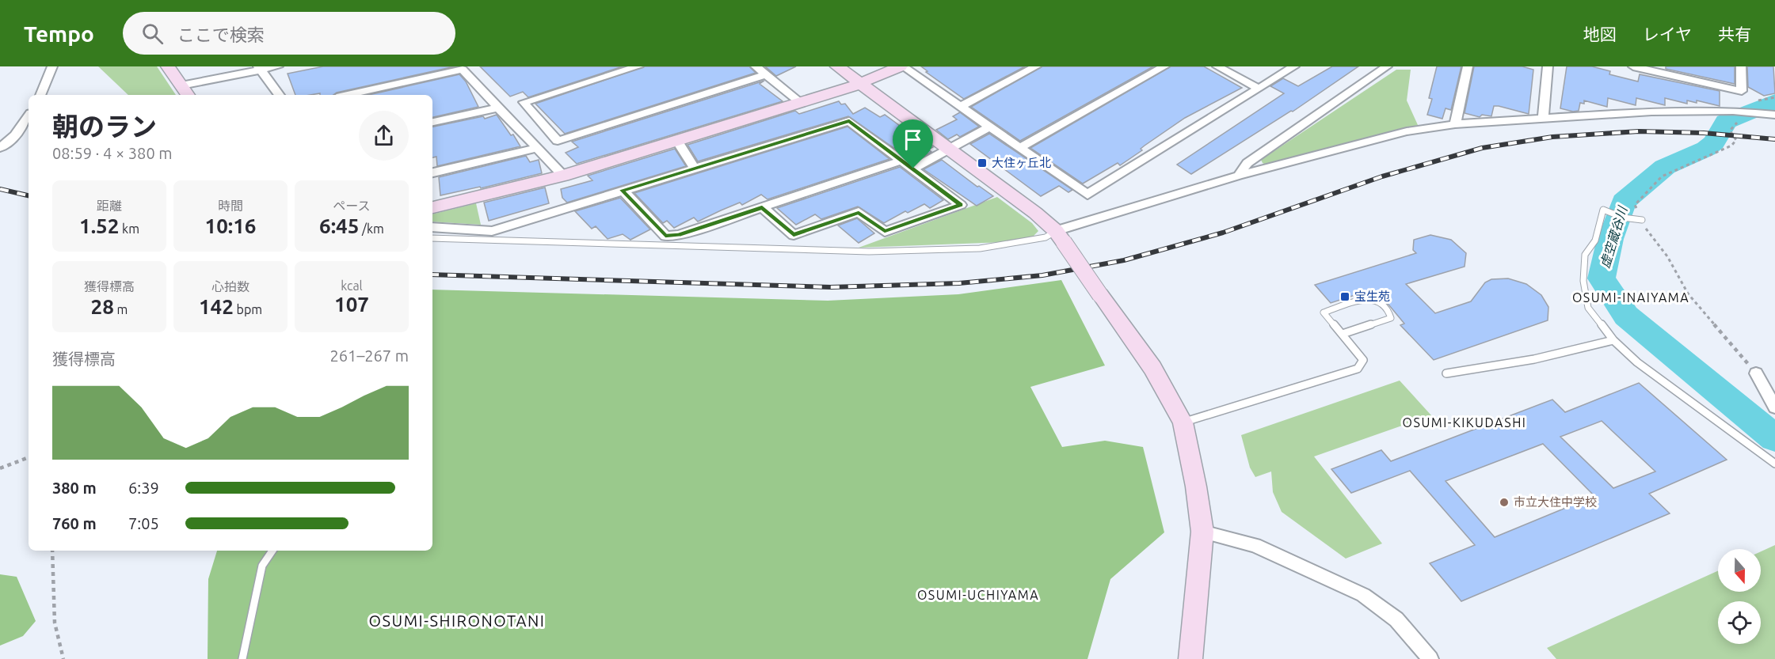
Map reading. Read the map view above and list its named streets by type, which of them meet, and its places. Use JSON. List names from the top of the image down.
{
  "districts": [
    "OSUMI-INAIYAMA",
    "OSUMI-KIKUDASHI",
    "OSUMI-UCHIYAMA",
    "OSUMI-SHIRONOTANI"
  ],
  "water": ["虚空蔵谷川"],
  "places": {
    "transit": ["大住ヶ丘北", "宝生苑"],
    "other": ["市立大住中学校"]
  },
  "north": "bottom",
  "page": {
    "header": "Tempo",
    "search": "ここで検索",
    "nav": ["地図", "レイヤ", "共有"],
    "heading": ["朝のラン", "08:59 · 4 × 380 m"],
    "stats": [
      ["距離", "1.52 km"],
      ["時間", "10:16"],
      ["ペース", "6:45 /km"],
      ["獲得標高", "28 m"],
      ["心拍数", "142 bpm"],
      ["kcal", "107"]
    ],
    "chart": ["獲得標高", "261–267 m"],
    "list": [
      {
        "name": "380 m",
        "note": "6:39"
      },
      {
        "name": "760 m",
        "note": "7:05"
      }
    ]
  }
}
